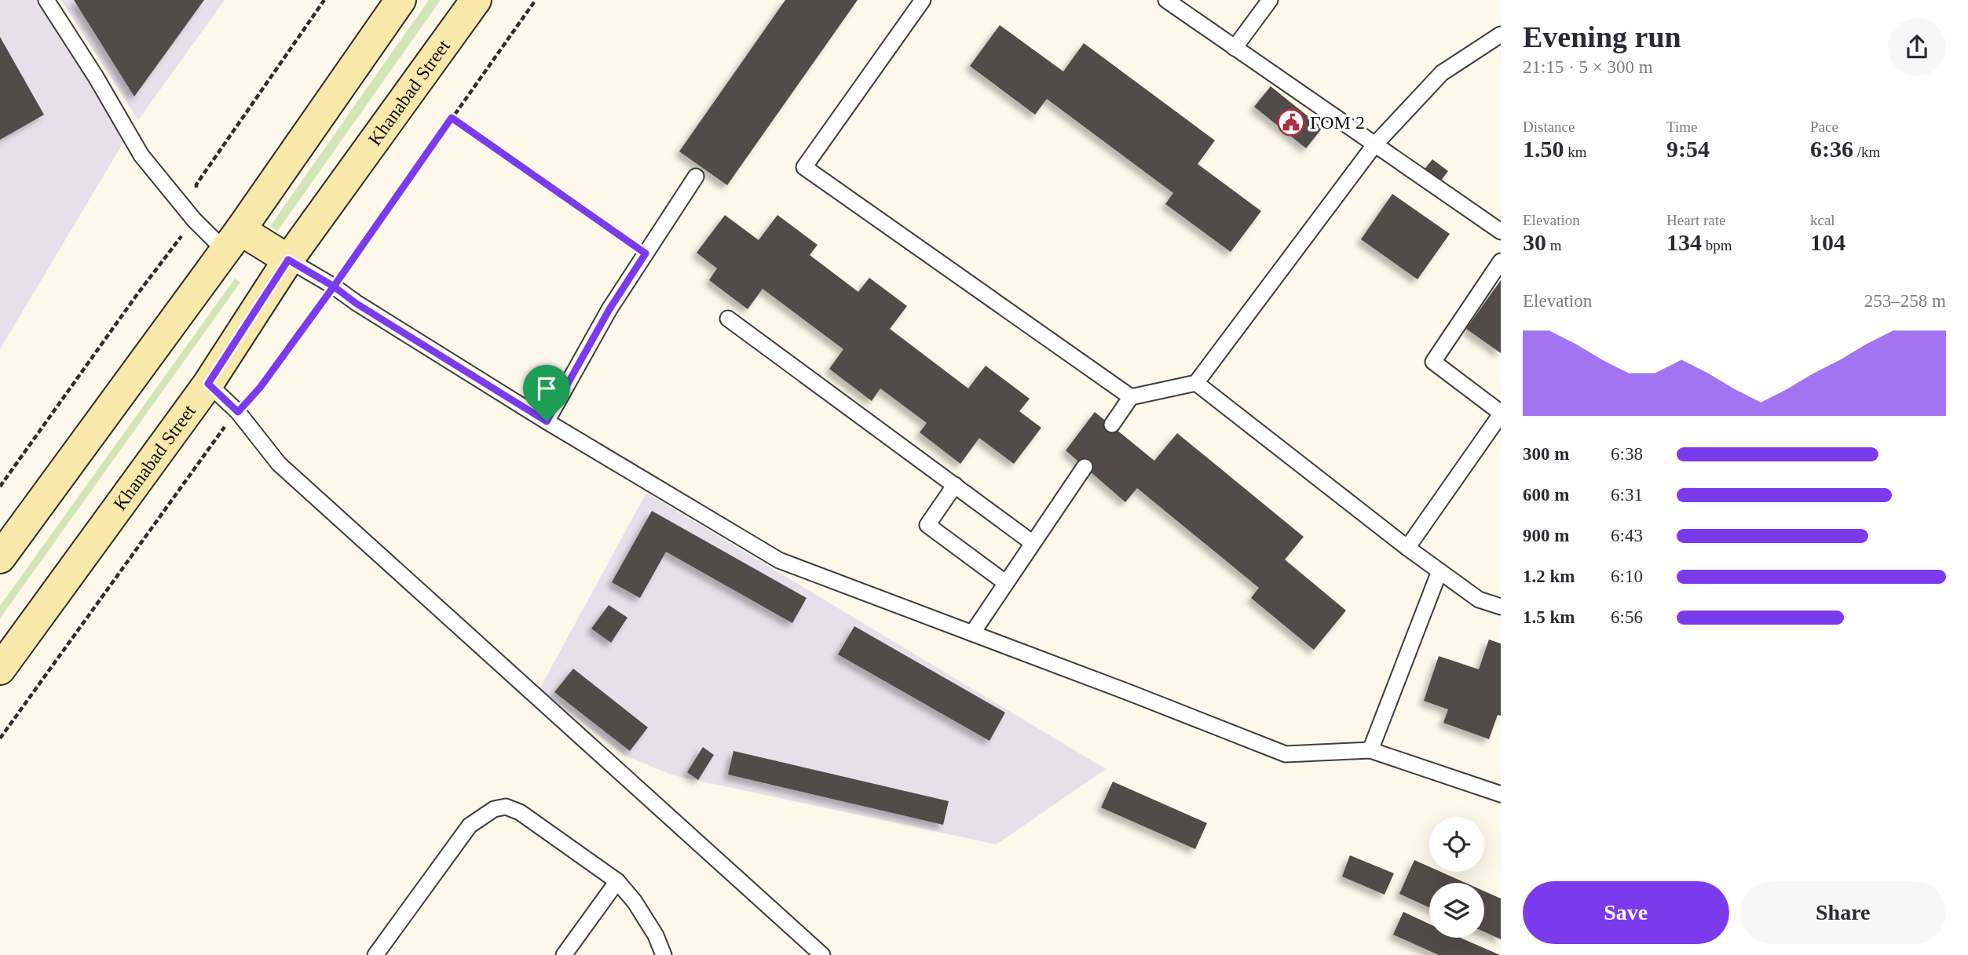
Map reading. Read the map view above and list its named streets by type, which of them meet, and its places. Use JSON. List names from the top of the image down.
{
  "streets": {
    "street": ["Khanabad Street"]
  },
  "places": {
    "public building": ["ГОМ 2"]
  },
  "page": {
    "heading": ["Evening run", "21:15 · 5 × 300 m"],
    "stats": [
      ["Distance", "1.50 km"],
      ["Time", "9:54"],
      ["Pace", "6:36 /km"],
      ["Elevation", "30 m"],
      ["Heart rate", "134 bpm"],
      ["kcal", "104"]
    ],
    "chart": ["Elevation", "253–258 m"],
    "list": [
      {
        "name": "300 m",
        "note": "6:38"
      },
      {
        "name": "600 m",
        "note": "6:31"
      },
      {
        "name": "900 m",
        "note": "6:43"
      },
      {
        "name": "1.2 km",
        "note": "6:10"
      },
      {
        "name": "1.5 km",
        "note": "6:56"
      }
    ],
    "buttons": ["Save", "Share"]
  }
}
